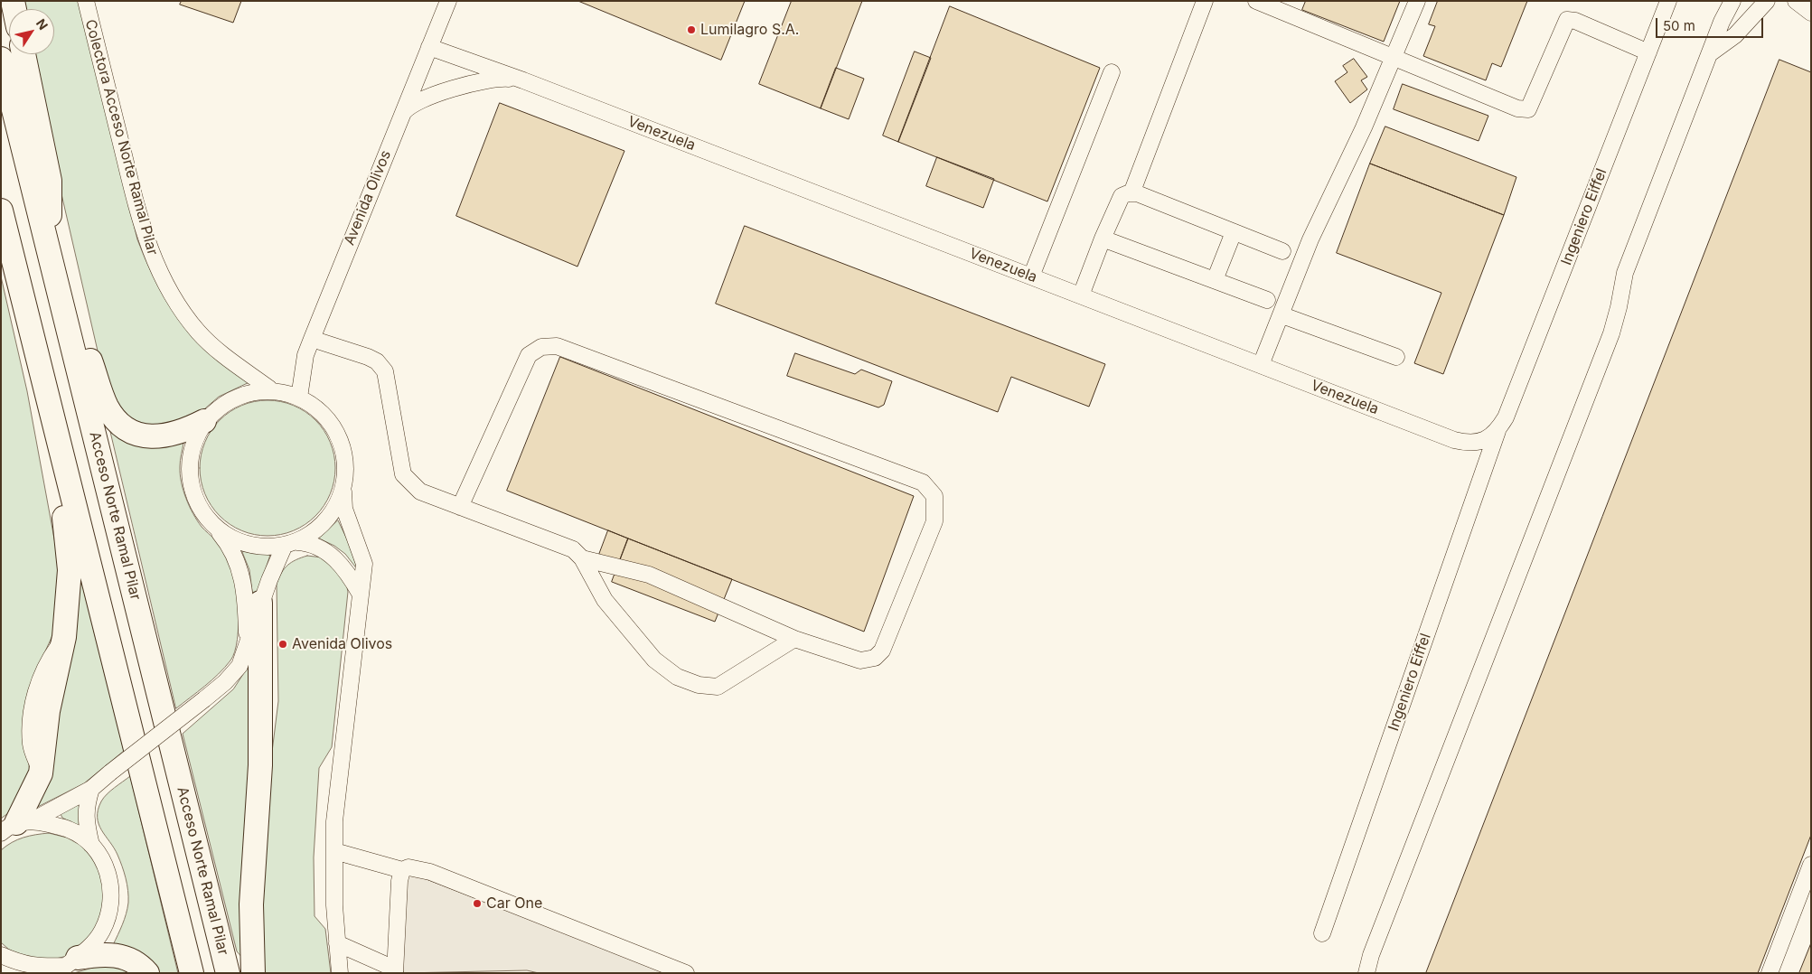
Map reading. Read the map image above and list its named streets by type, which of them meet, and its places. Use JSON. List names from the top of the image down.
{
  "streets": {
    "highway": ["Acceso Norte Ramal Pilar"],
    "street": [
      "Venezuela",
      "Colectora Acceso Norte Ramal Pilar",
      "Avenida Olivos",
      "Ingeniero Eiffel"
    ]
  },
  "crossings": [
    ["Venezuela", "Ingeniero Eiffel"],
    ["Colectora Acceso Norte Ramal Pilar", "Avenida Olivos"]
  ],
  "places": ["Lumilagro S.A.", "Avenida Olivos", "Car One"],
  "scale_bar": "50 m",
  "north": "top right"
}
